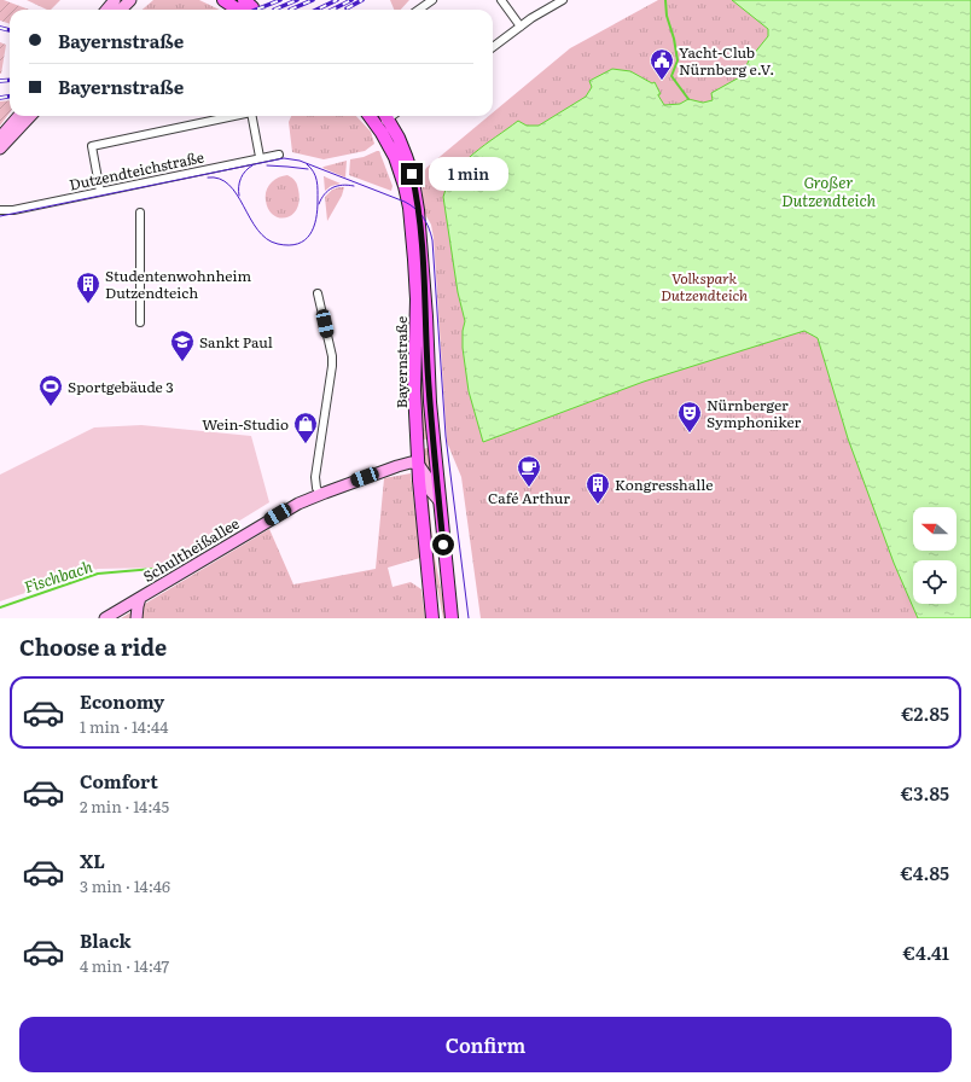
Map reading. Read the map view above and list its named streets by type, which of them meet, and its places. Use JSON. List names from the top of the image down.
{
  "streets": {
    "main road": ["Bayernstraße", "Schultheißallee"],
    "street": ["Dutzendteichstraße"]
  },
  "crossings": [
    ["Bayernstraße", "Schultheißallee"]
  ],
  "water": ["Großer Dutzendteich", "Fischbach"],
  "parks": ["Volkspark Dutzendteich"],
  "places": {
    "public building": ["Yacht-Club Nürnberg e.V."],
    "building": ["Studentenwohnheim Dutzendteich", "Kongresshalle"],
    "school or university": ["Sankt Paul"],
    "sports": ["Sportgebäude 3"],
    "theatre": ["Nürnberger Symphoniker"],
    "shop": ["Wein-Studio"],
    "cafe": ["Café Arthur"]
  },
  "north": "left",
  "page": {
    "banner": ["Bayernstraße", "Bayernstraße"],
    "bubble": "1 min",
    "heading": "Choose a ride",
    "list": [
      {
        "name": "Economy",
        "note": "1 min · 14:44",
        "value": "€2.85"
      },
      {
        "name": "Comfort",
        "note": "2 min · 14:45",
        "value": "€3.85"
      },
      {
        "name": "XL",
        "note": "3 min · 14:46",
        "value": "€4.85"
      },
      {
        "name": "Black",
        "note": "4 min · 14:47",
        "value": "€4.41"
      }
    ],
    "buttons": "Confirm"
  }
}
